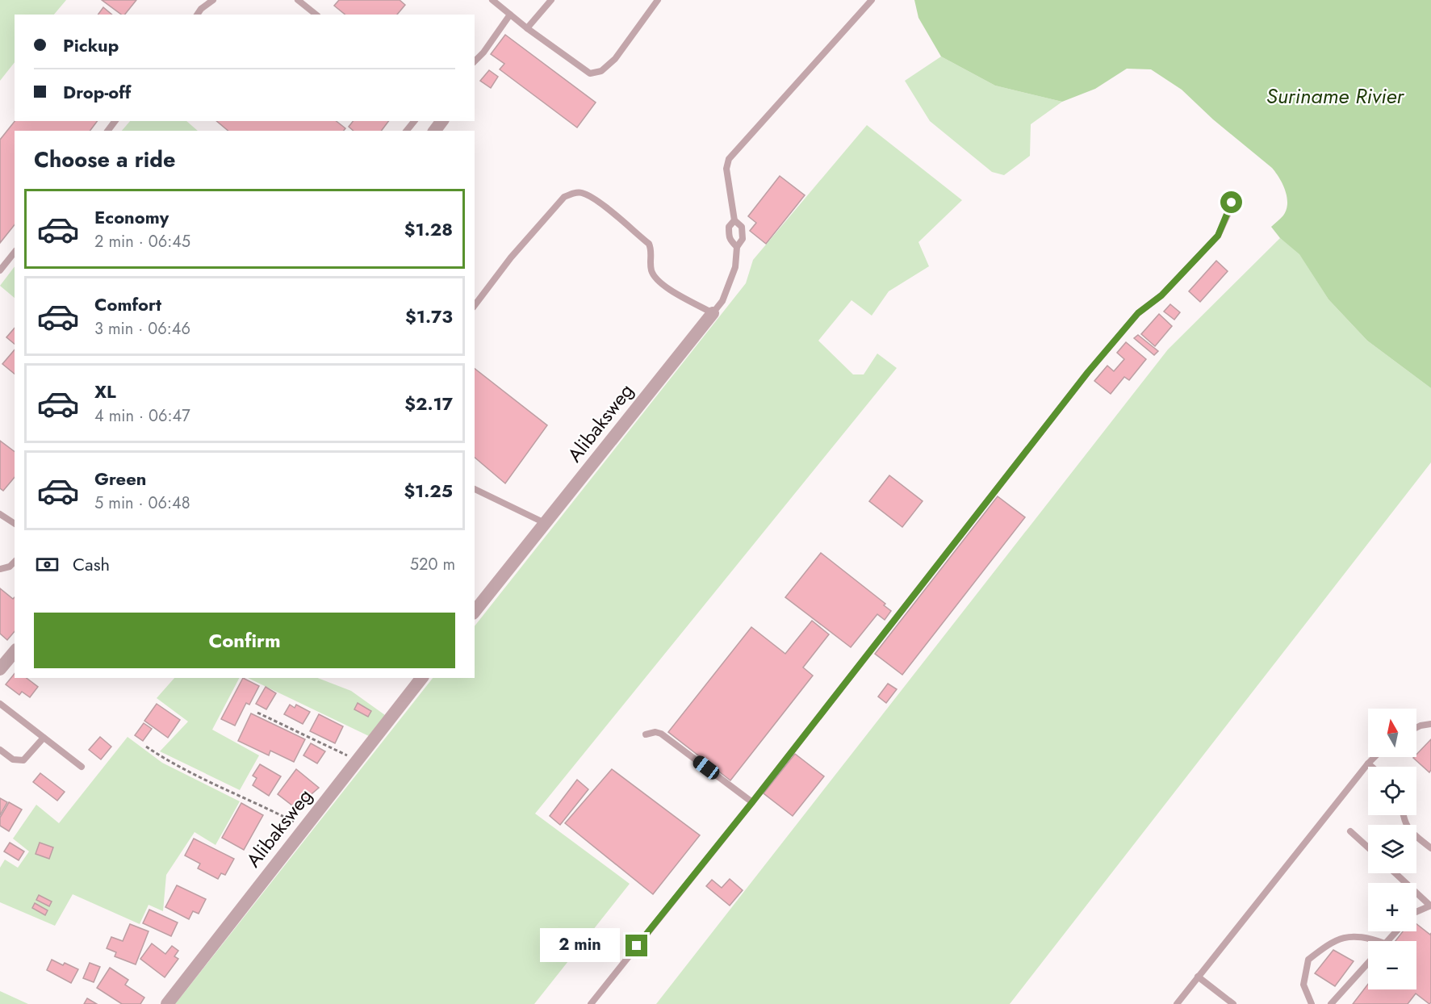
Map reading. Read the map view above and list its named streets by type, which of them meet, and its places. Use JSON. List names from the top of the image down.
{
  "streets": {
    "street": ["Alibaksweg"]
  },
  "water": ["Suriname Rivier"],
  "north": "top",
  "page": {
    "banner": ["Pickup", "Drop-off"],
    "heading": "Choose a ride",
    "list": [
      {
        "name": "Economy",
        "note": "2 min · 06:45",
        "value": "$1.28"
      },
      {
        "name": "Comfort",
        "note": "3 min · 06:46",
        "value": "$1.73"
      },
      {
        "name": "XL",
        "note": "4 min · 06:47",
        "value": "$2.17"
      },
      {
        "name": "Green",
        "note": "5 min · 06:48",
        "value": "$1.25"
      }
    ],
    "pay": ["Cash", "520 m"],
    "buttons": "Confirm",
    "map_buttons": ["+", "−"],
    "bubble": "2 min"
  }
}
